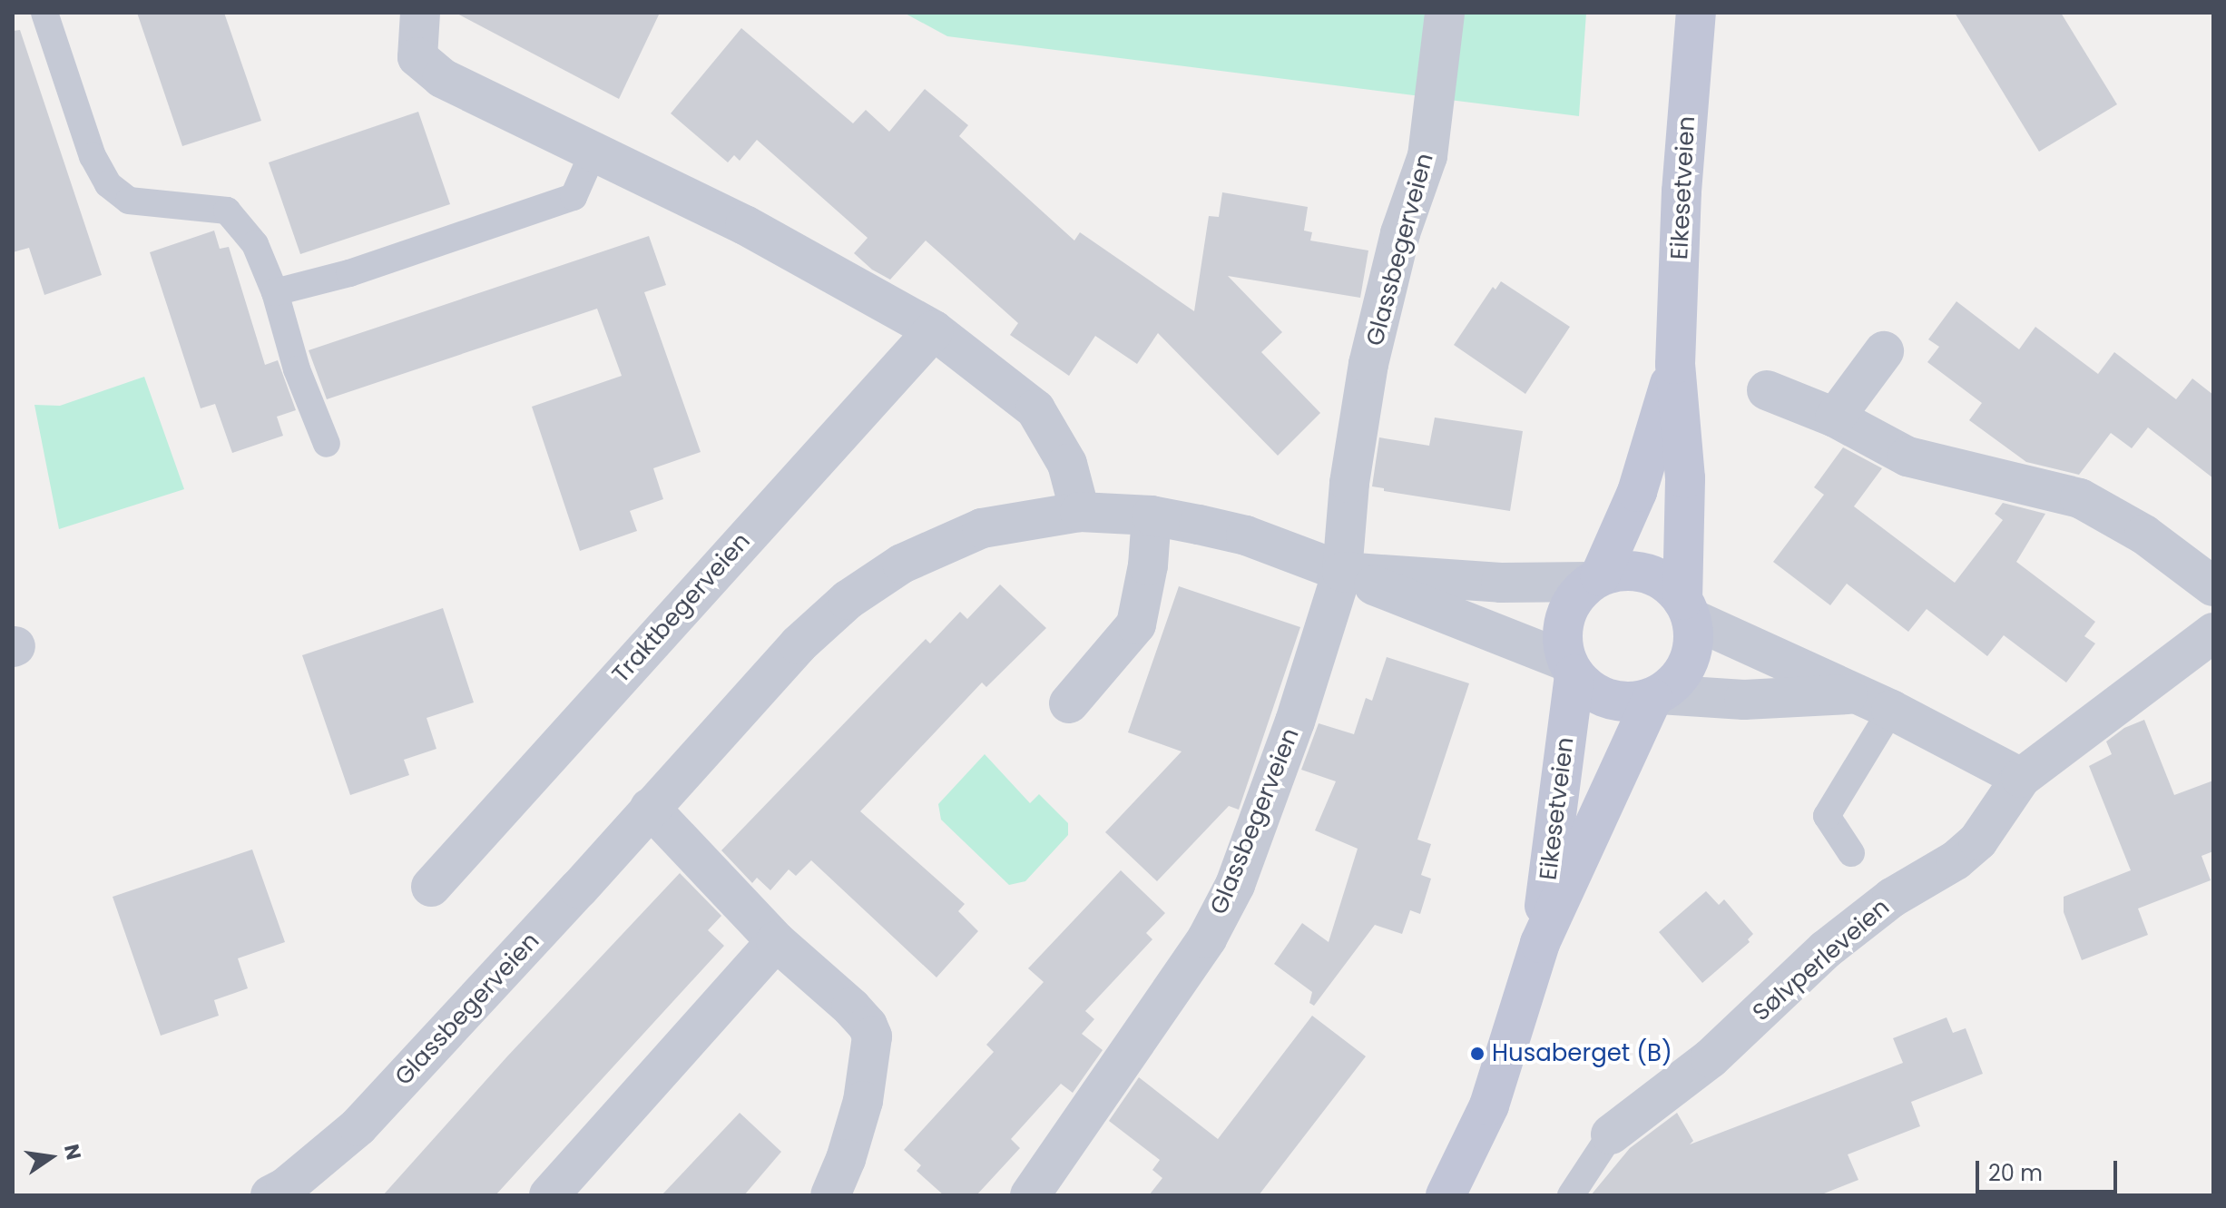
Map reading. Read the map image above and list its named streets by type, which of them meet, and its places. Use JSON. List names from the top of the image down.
{
  "streets": {
    "main road": ["Eikesetveien"],
    "street": ["Glassbegerveien", "Traktbegerveien", "Sølvperleveien"]
  },
  "crossings": [
    ["Eikesetveien", "Glassbegerveien"]
  ],
  "places": ["Husaberget (B)"],
  "scale_bar": "20 m",
  "north": "right"
}
